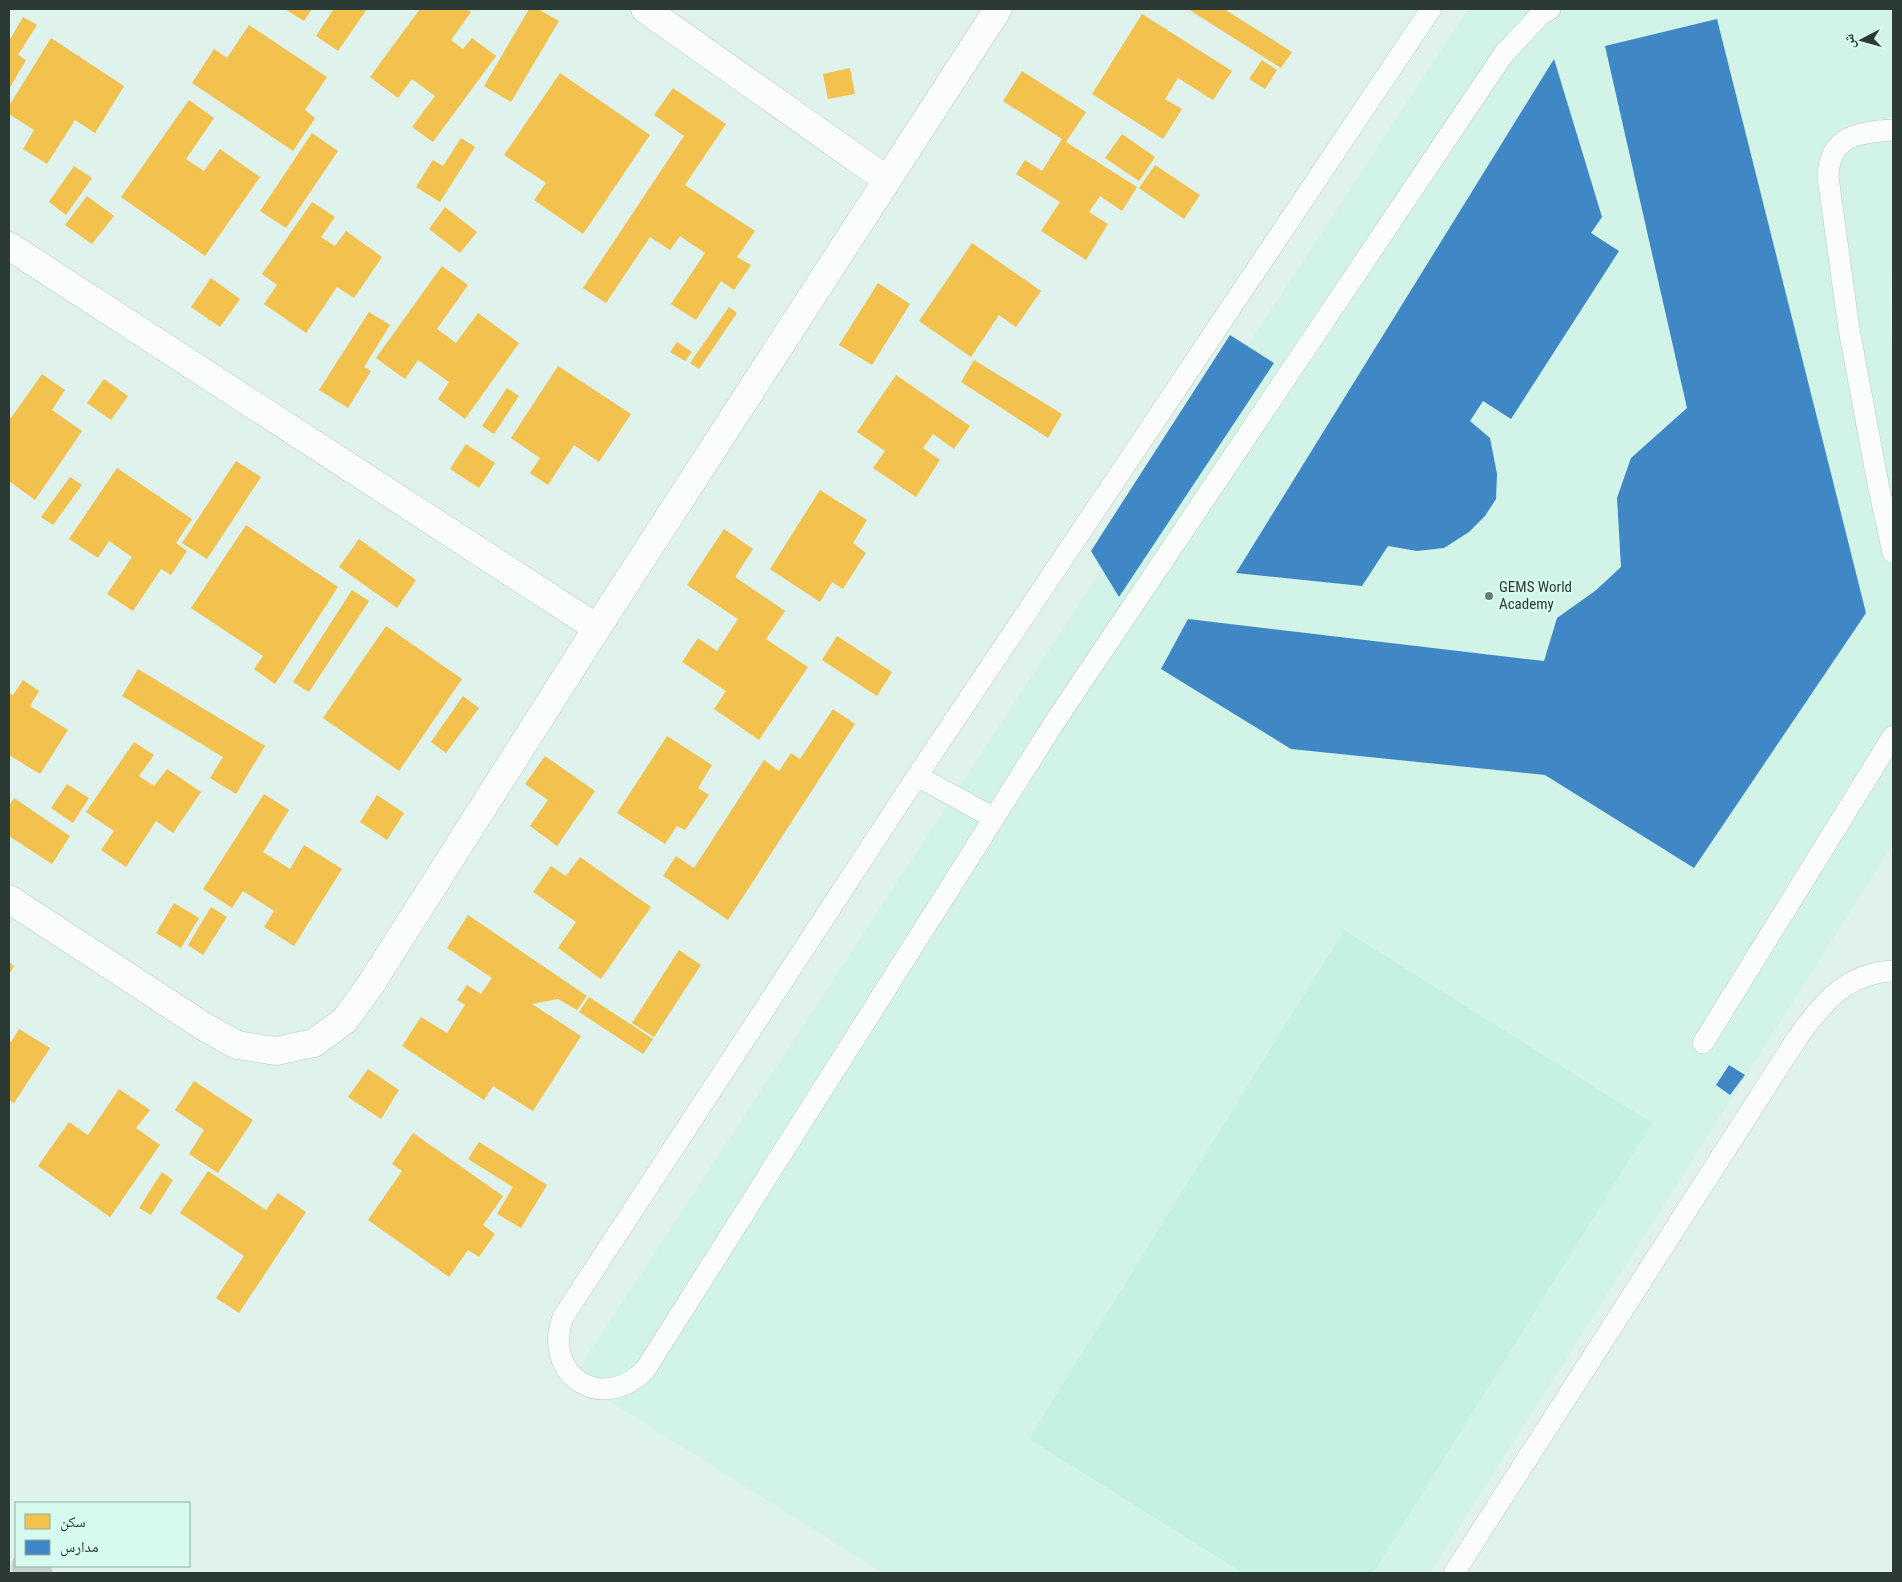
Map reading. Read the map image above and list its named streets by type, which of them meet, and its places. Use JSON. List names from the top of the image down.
{
  "places": ["GEMS World Academy"],
  "legend": ["سكن", "مدارس"],
  "north": "left"
}
